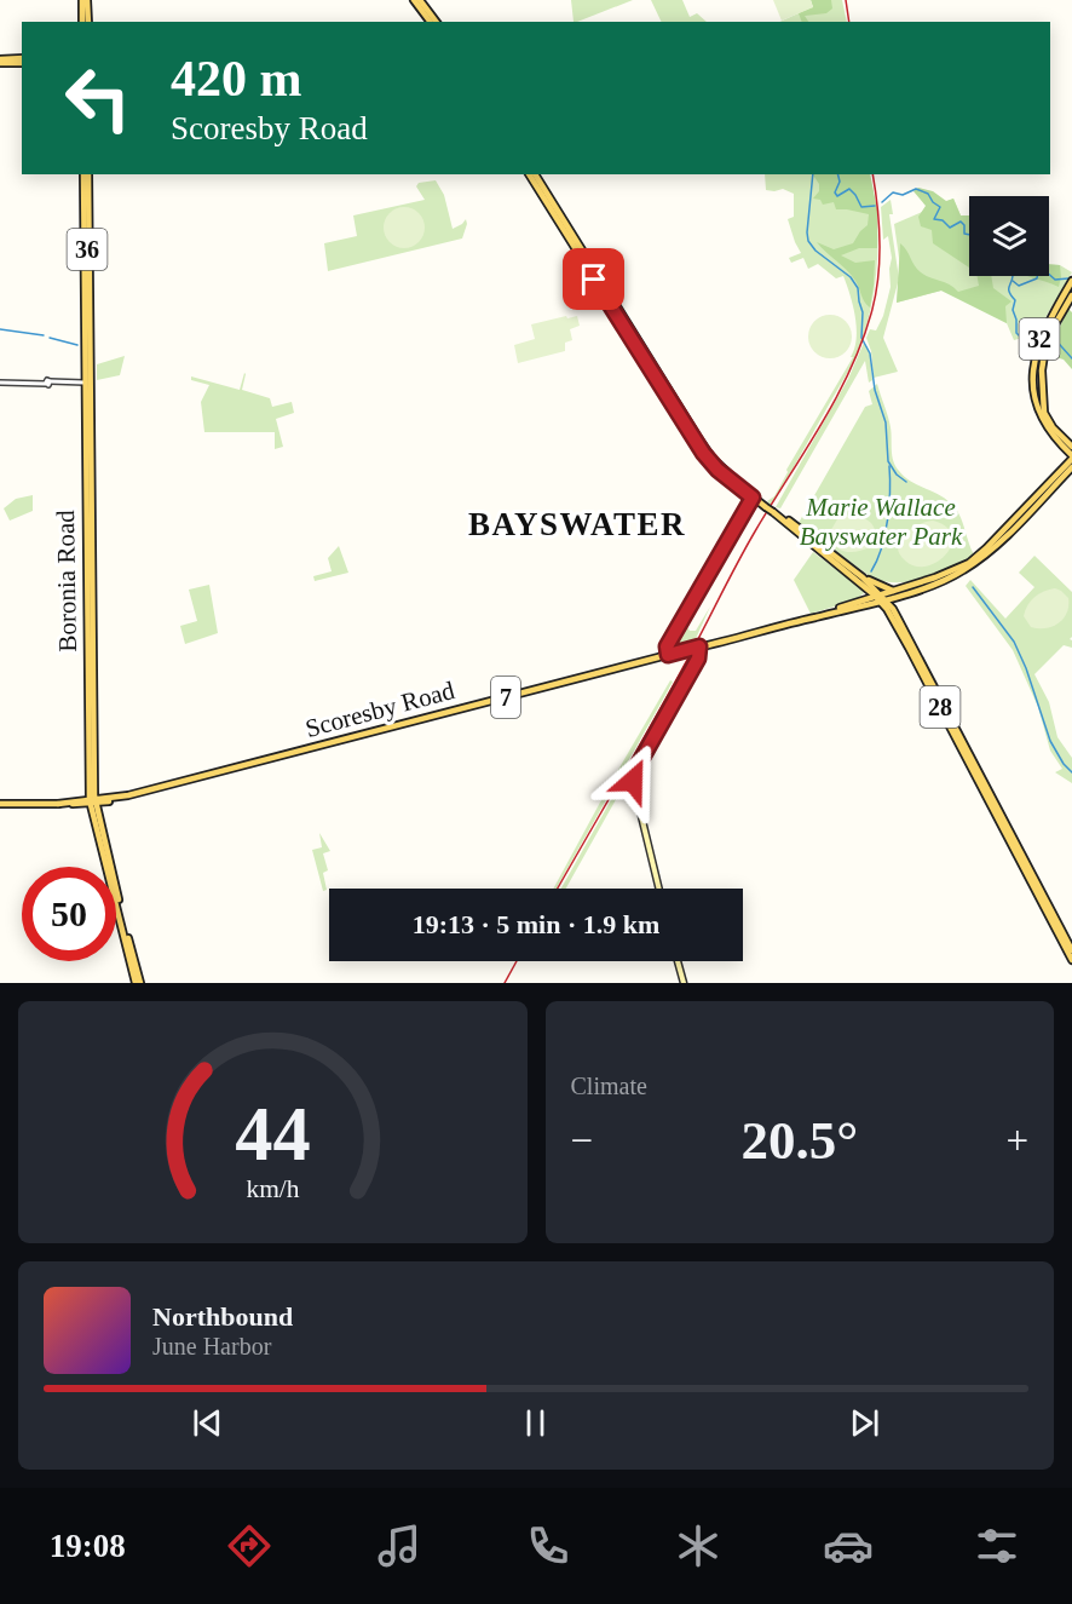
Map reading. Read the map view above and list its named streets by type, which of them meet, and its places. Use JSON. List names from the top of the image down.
{
  "streets": {
    "main road": [
      "36",
      "32",
      "Boronia Road",
      "7",
      "28",
      "Scoresby Road"
    ]
  },
  "crossings": [
    ["32", "7"],
    ["Boronia Road", "Scoresby Road"],
    ["7", "28"],
    ["7", "Scoresby Road"],
    ["28", "Scoresby Road"]
  ],
  "districts": ["BAYSWATER"],
  "parks": ["Marie Wallace Bayswater Park"],
  "page": {
    "turn": ["420 m", "Scoresby Road"],
    "limit": "50",
    "trip": "19:13 · 5 min · 1.9 km",
    "tile": "Climate",
    "heat": ["−", "20.5°", "+"],
    "song": ["Northbound", "June Harbor"],
    "tabs": "19:08",
    "gauge": ["44", "km/h"]
  }
}
